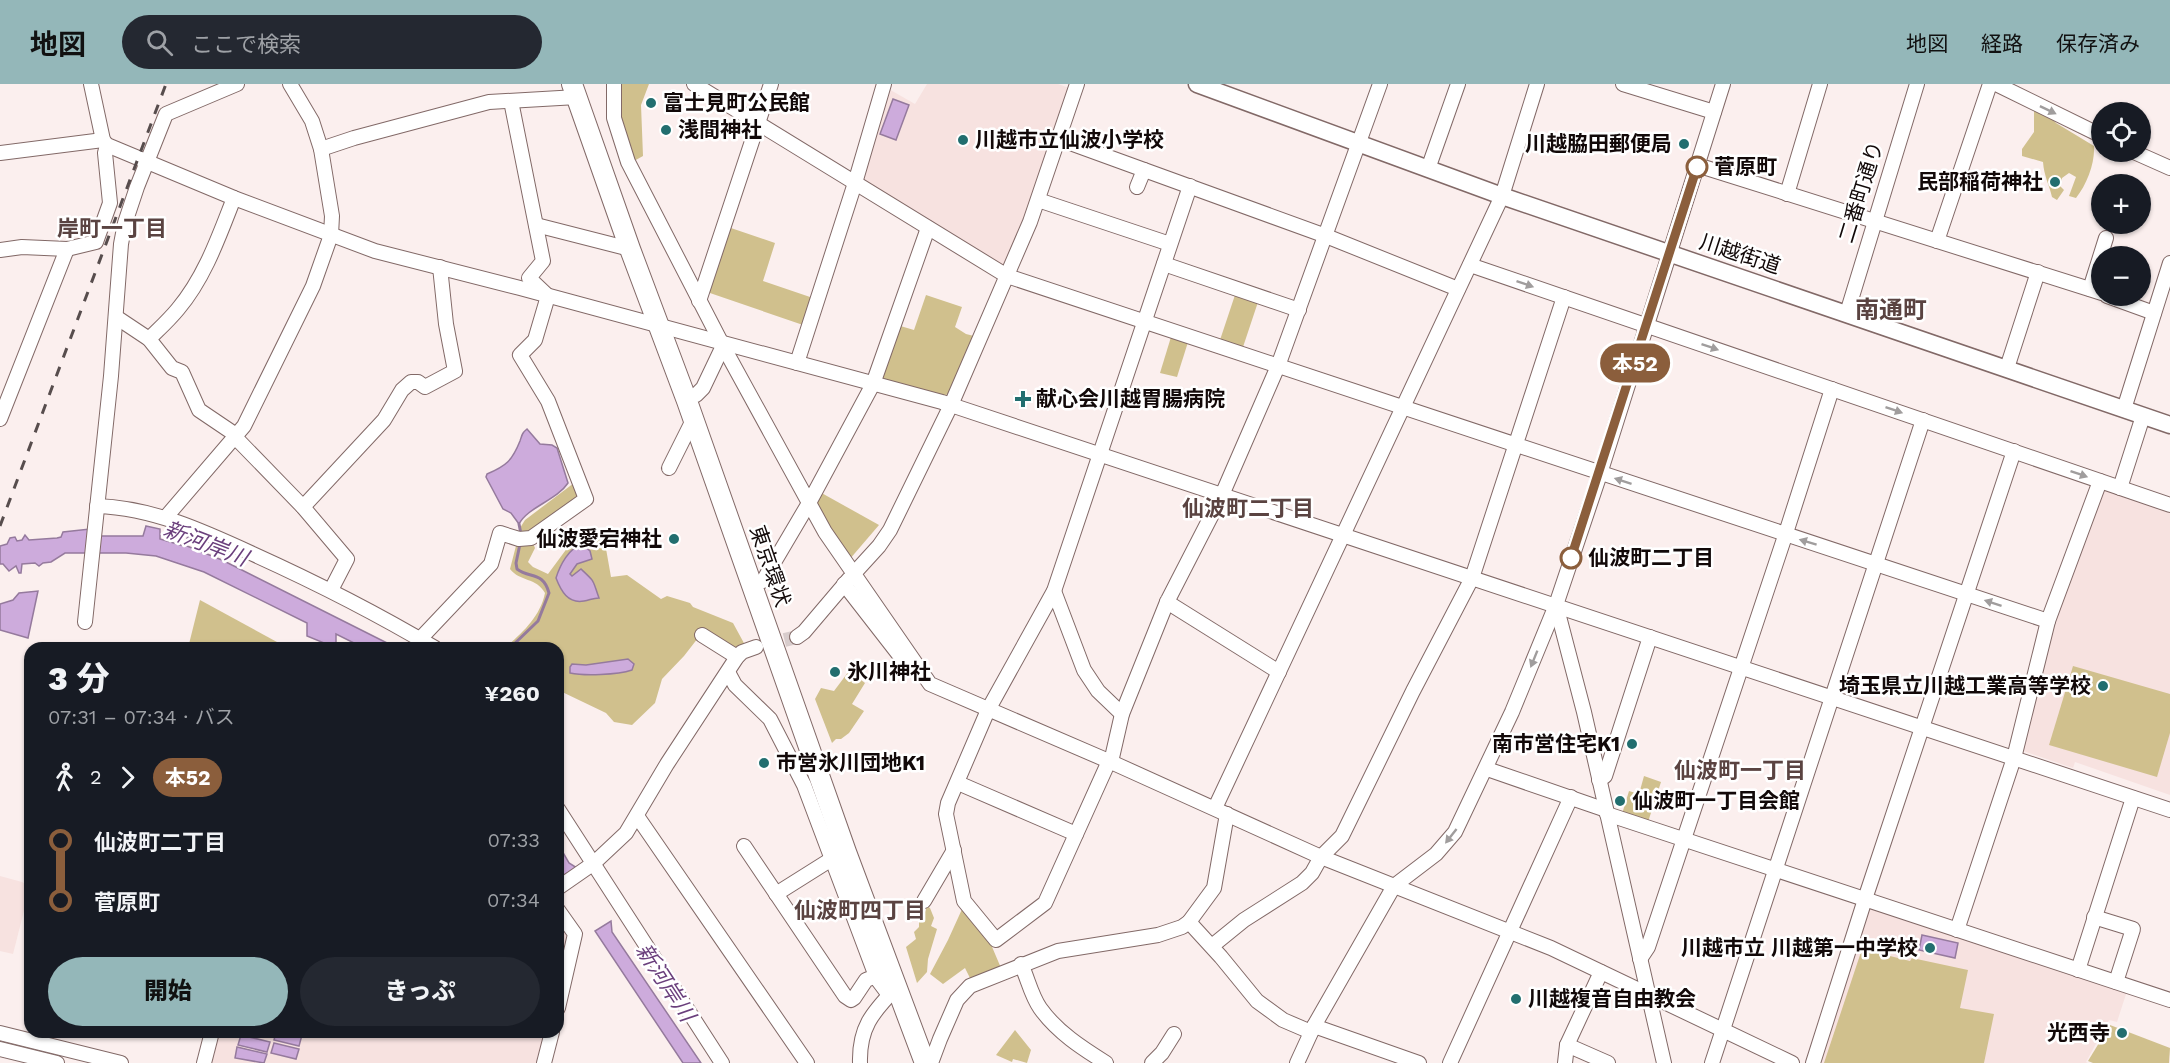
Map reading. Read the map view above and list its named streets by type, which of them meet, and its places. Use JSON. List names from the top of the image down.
{
  "streets": {
    "highway": ["東京環状"],
    "main road": ["川越街道"],
    "street": ["二番町通り"]
  },
  "crossings": [
    ["二番町通り", "川越街道"]
  ],
  "districts": [
    "岸町一丁目",
    "南通町",
    "仙波町二丁目",
    "仙波町一丁目",
    "仙波町四丁目"
  ],
  "water": ["新河岸川"],
  "places": {
    "other": [
      "富士見町公民館",
      "浅間神社",
      "川越市立仙波小学校",
      "川越脇田郵便局",
      "菅原町",
      "民部稲荷神社",
      "仙波愛宕神社",
      "仙波町二丁目",
      "氷川神社",
      "埼玉県立川越工業高等学校",
      "南市営住宅K1",
      "市営氷川団地K1",
      "仙波町一丁目会館",
      "川越市立 川越第一中学校",
      "川越複音自由教会",
      "光西寺"
    ],
    "health": ["献心会川越胃腸病院"]
  },
  "lines": ["bus line 本52"],
  "page": {
    "header": "地図",
    "search": "ここで検索",
    "nav": ["地図", "経路", "保存済み"],
    "on_map": "本52",
    "map_buttons": ["+", "−"],
    "heading": ["3 分", "07:31 – 07:34 · バス", "¥260"],
    "legs": ["2", "本52"],
    "list": [
      {
        "name": "仙波町二丁目",
        "value": "07:33"
      },
      {
        "name": "菅原町",
        "value": "07:34"
      }
    ],
    "buttons": ["開始", "きっぷ"]
  }
}
